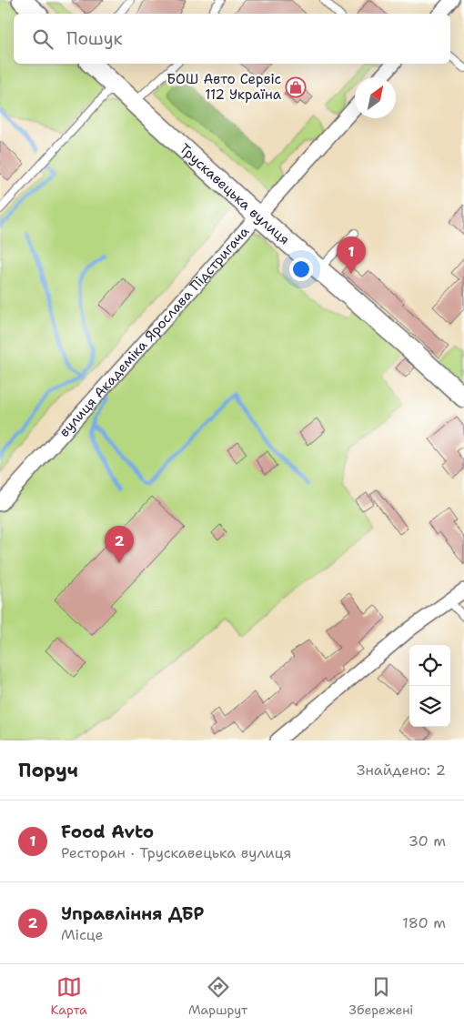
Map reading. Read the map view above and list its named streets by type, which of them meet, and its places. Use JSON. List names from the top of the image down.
{
  "streets": {
    "street": ["Трускавецька вулиця", "вулиця Академіка Ярослава Підстригача"]
  },
  "crossings": [
    ["Трускавецька вулиця", "вулиця Академіка Ярослава Підстригача"]
  ],
  "places": {
    "shop": ["БОШ Авто Сервіс 112 Україна"]
  },
  "north": "top right",
  "page": {
    "search": "Пошук",
    "pins": ["1", "2"],
    "heading": ["Поруч", "Знайдено: 2"],
    "list": [
      {
        "mark": "1",
        "name": "Food Avto",
        "note": "Ресторан · Трускавецька вулиця",
        "value": "30 m"
      },
      {
        "mark": "2",
        "name": "Управління ДБР",
        "note": "Місце",
        "value": "180 m"
      }
    ],
    "nav": ["Карта", "Маршрут", "Збережені"]
  }
}
